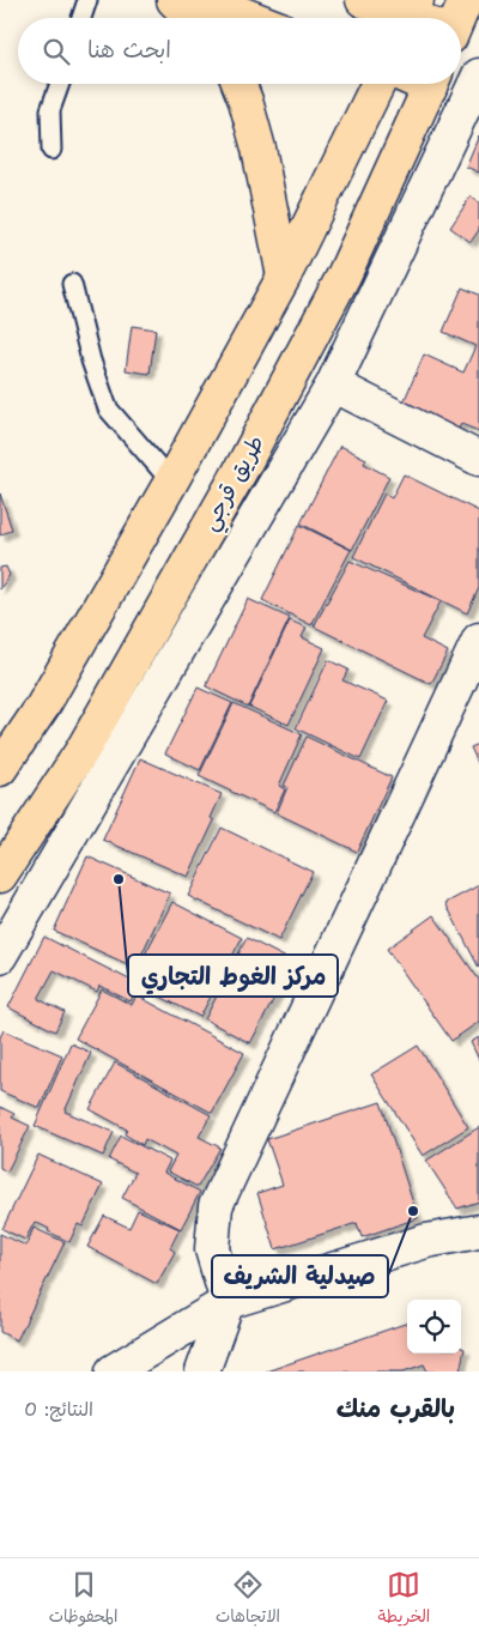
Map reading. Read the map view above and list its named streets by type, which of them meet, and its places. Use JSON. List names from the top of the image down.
{
  "streets": {
    "main road": ["طريق قرجي"]
  },
  "places": ["مركز الغوط التجاري", "صيدلية الشريف"],
  "page": {
    "search": "ابحث هنا",
    "heading": ["بالقرب منك", "النتائج: 0"],
    "nav": ["الخريطة", "الاتجاهات", "المحفوظات"]
  }
}
